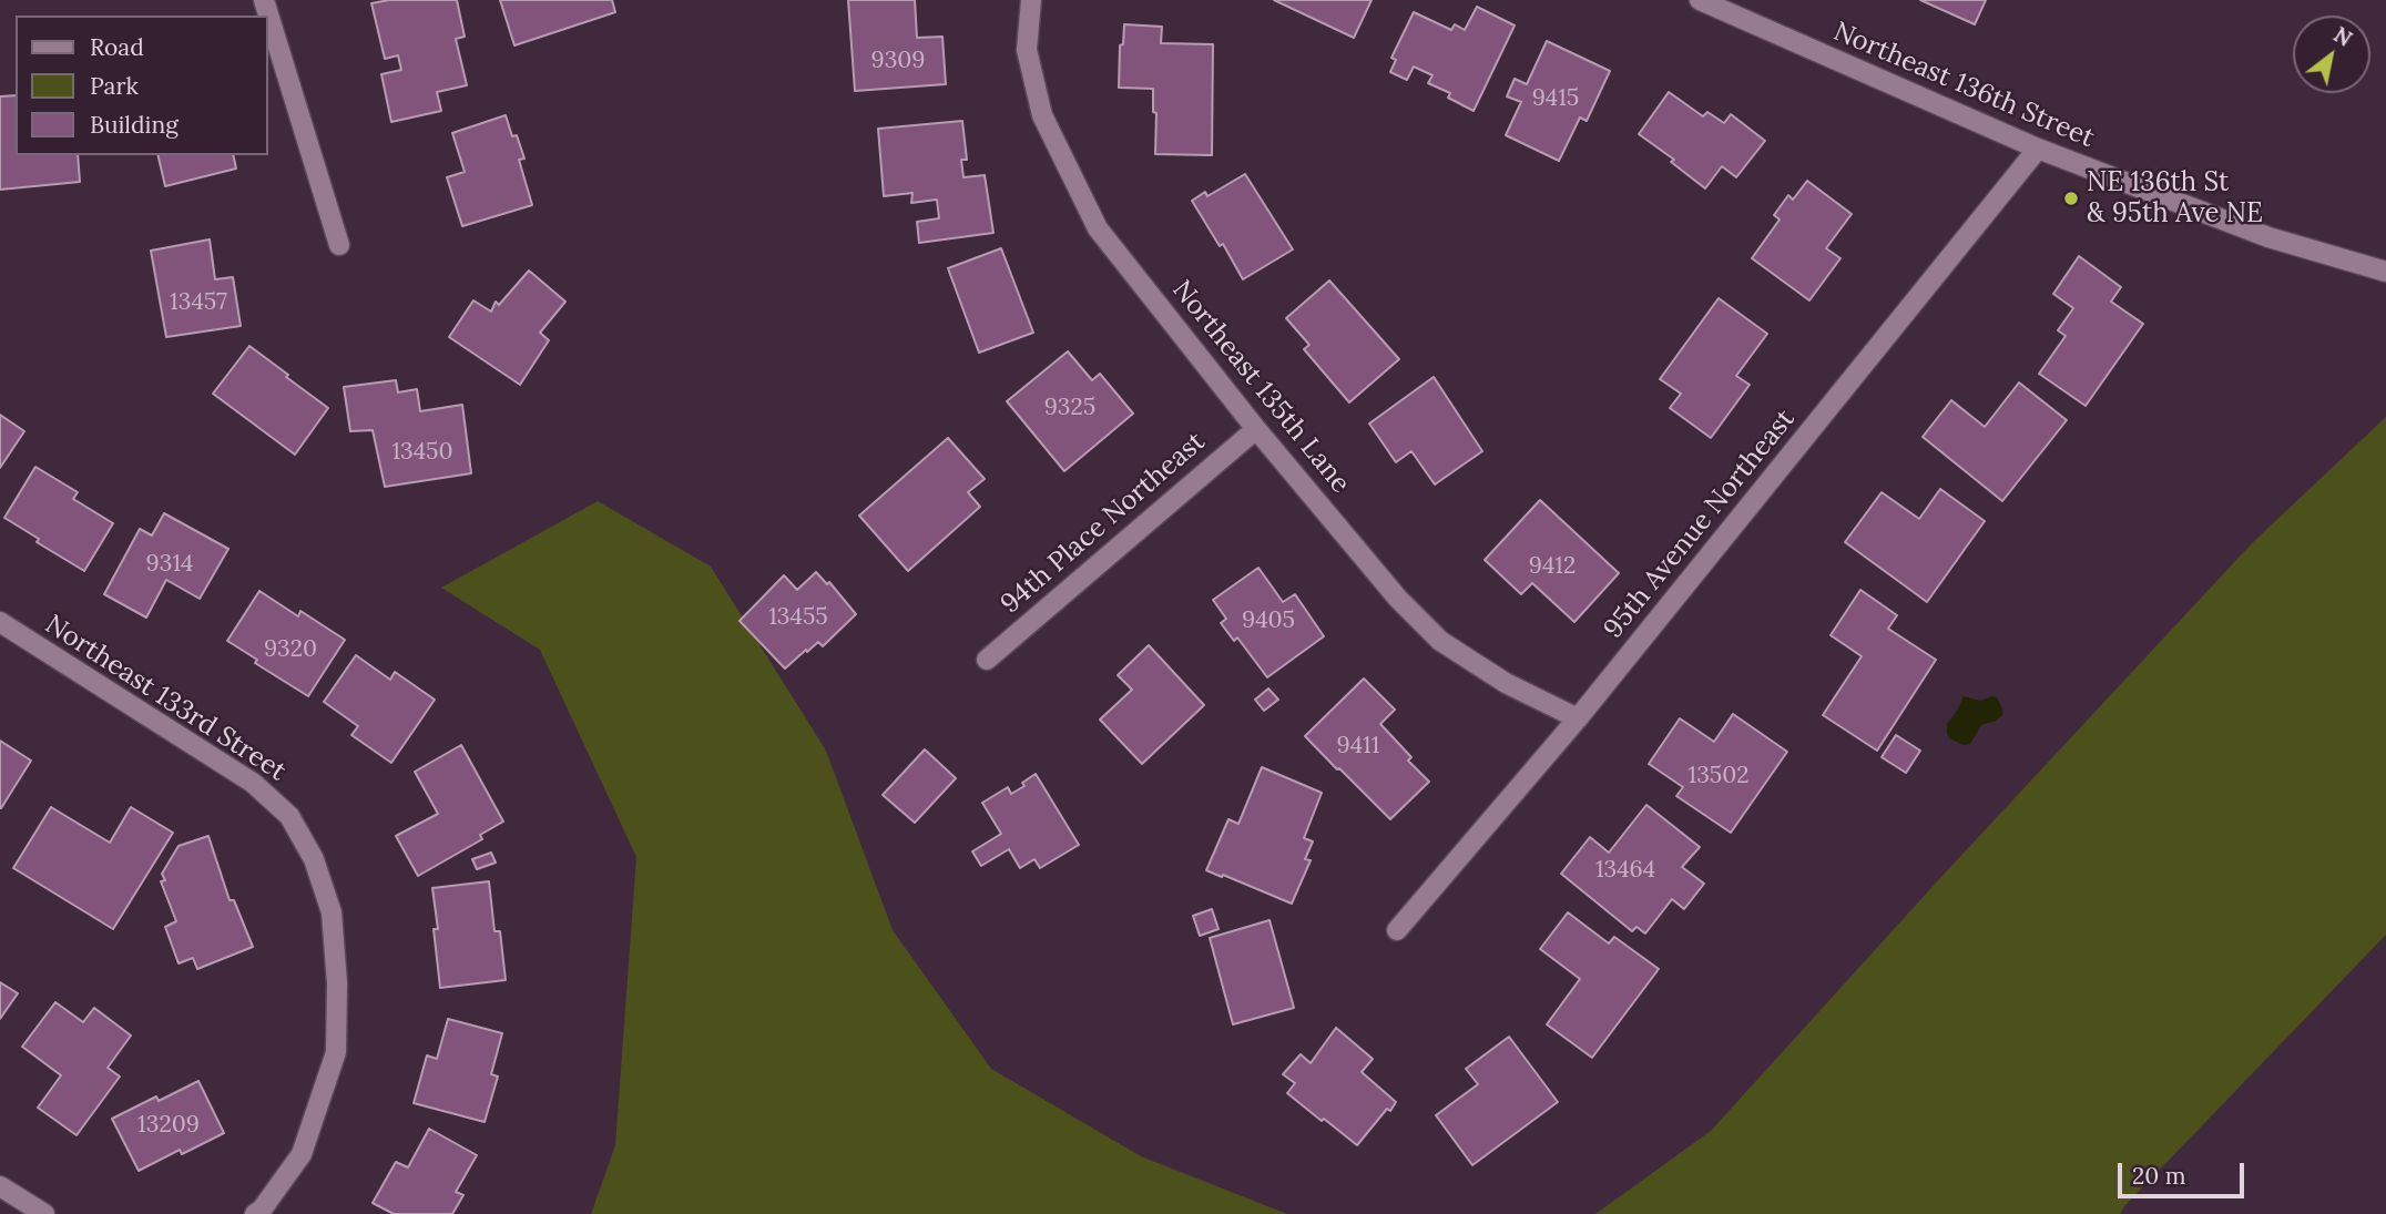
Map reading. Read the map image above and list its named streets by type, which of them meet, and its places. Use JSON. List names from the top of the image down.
{
  "streets": {
    "street": [
      "Northeast 136th Street",
      "Northeast 135th Lane",
      "94th Place Northeast",
      "95th Avenue Northeast",
      "Northeast 133rd Street"
    ]
  },
  "crossings": [
    ["Northeast 136th Street", "95th Avenue Northeast"],
    ["Northeast 135th Lane", "94th Place Northeast"],
    ["Northeast 135th Lane", "95th Avenue Northeast"]
  ],
  "places": ["NE 136th St & 95th Ave NE"],
  "house_numbers": [
    "9309",
    "9415",
    "13457",
    "9325",
    "13450",
    "9314",
    "9412",
    "13455",
    "9405",
    "9320",
    "9411",
    "13502",
    "13464",
    "13209"
  ],
  "legend": ["Road", "Park", "Building"],
  "scale_bar": "20 m",
  "north": "top right"
}
